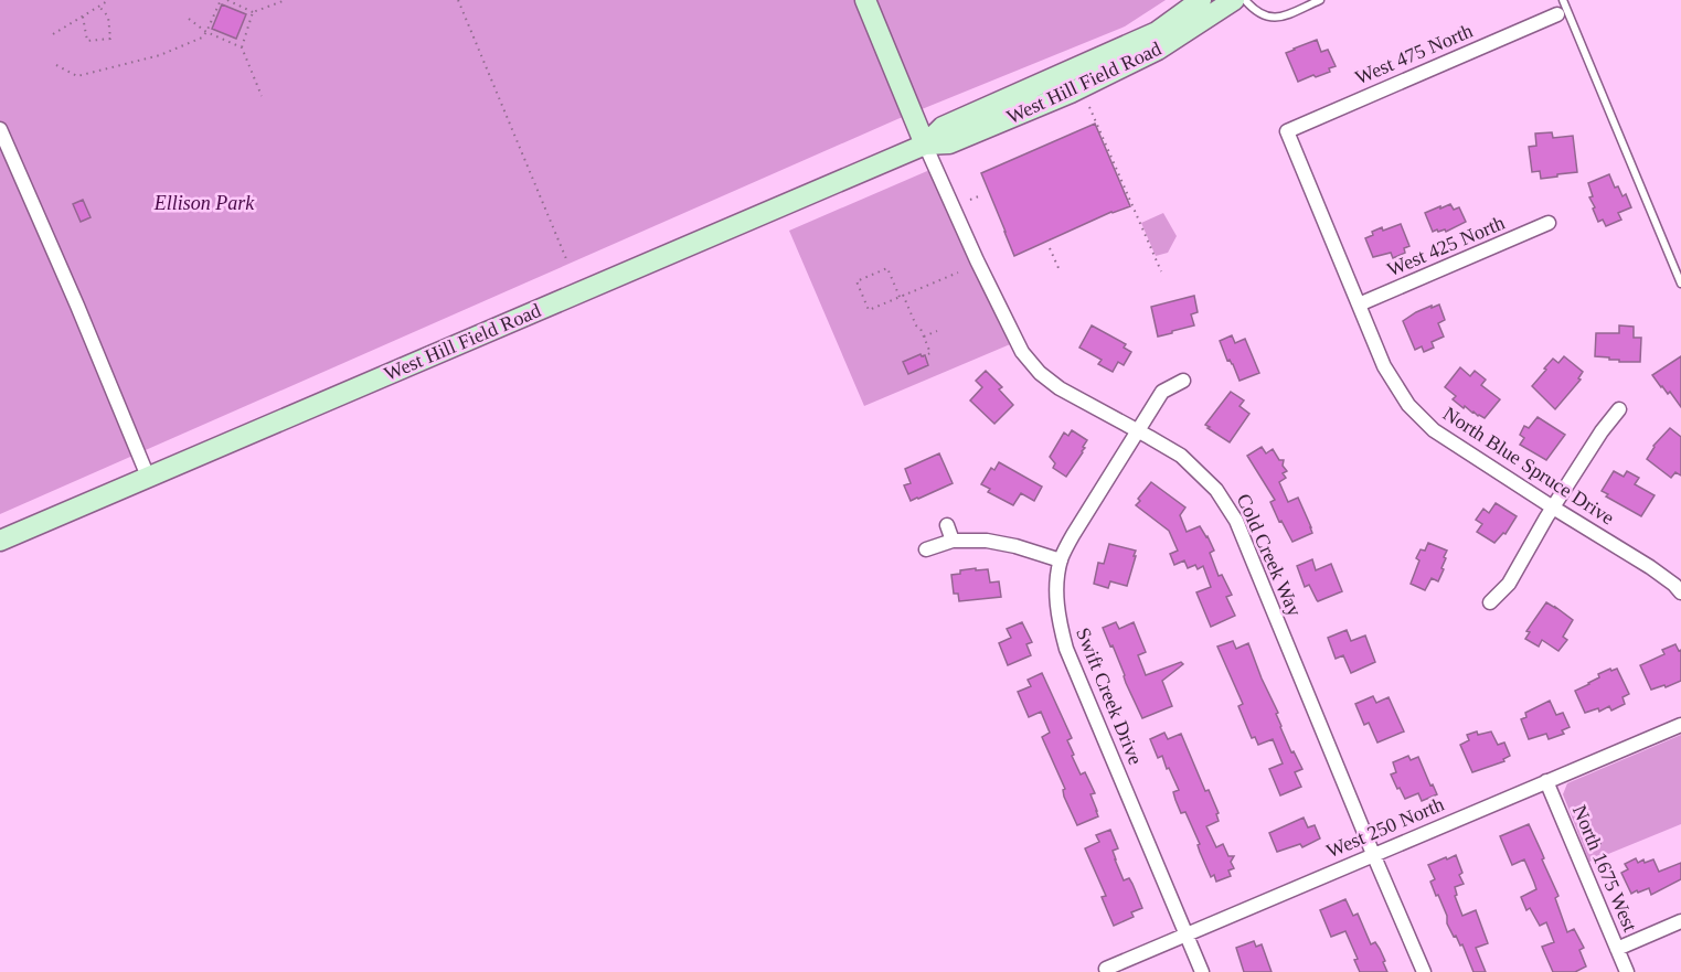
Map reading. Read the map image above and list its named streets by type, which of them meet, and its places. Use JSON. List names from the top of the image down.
{
  "streets": {
    "main road": ["West Hill Field Road"],
    "street": [
      "West 475 North",
      "West 425 North",
      "North Blue Spruce Drive",
      "Cold Creek Way",
      "Swift Creek Drive",
      "West 250 North",
      "North 1675 West"
    ]
  },
  "crossings": [
    ["West 475 North", "North Blue Spruce Drive"],
    ["West Hill Field Road", "Cold Creek Way"],
    ["West 425 North", "North Blue Spruce Drive"],
    ["Cold Creek Way", "Swift Creek Drive"],
    ["Cold Creek Way", "West 250 North"],
    ["Swift Creek Drive", "West 250 North"],
    ["West 250 North", "North 1675 West"]
  ],
  "parks": ["Ellison Park"]
}
